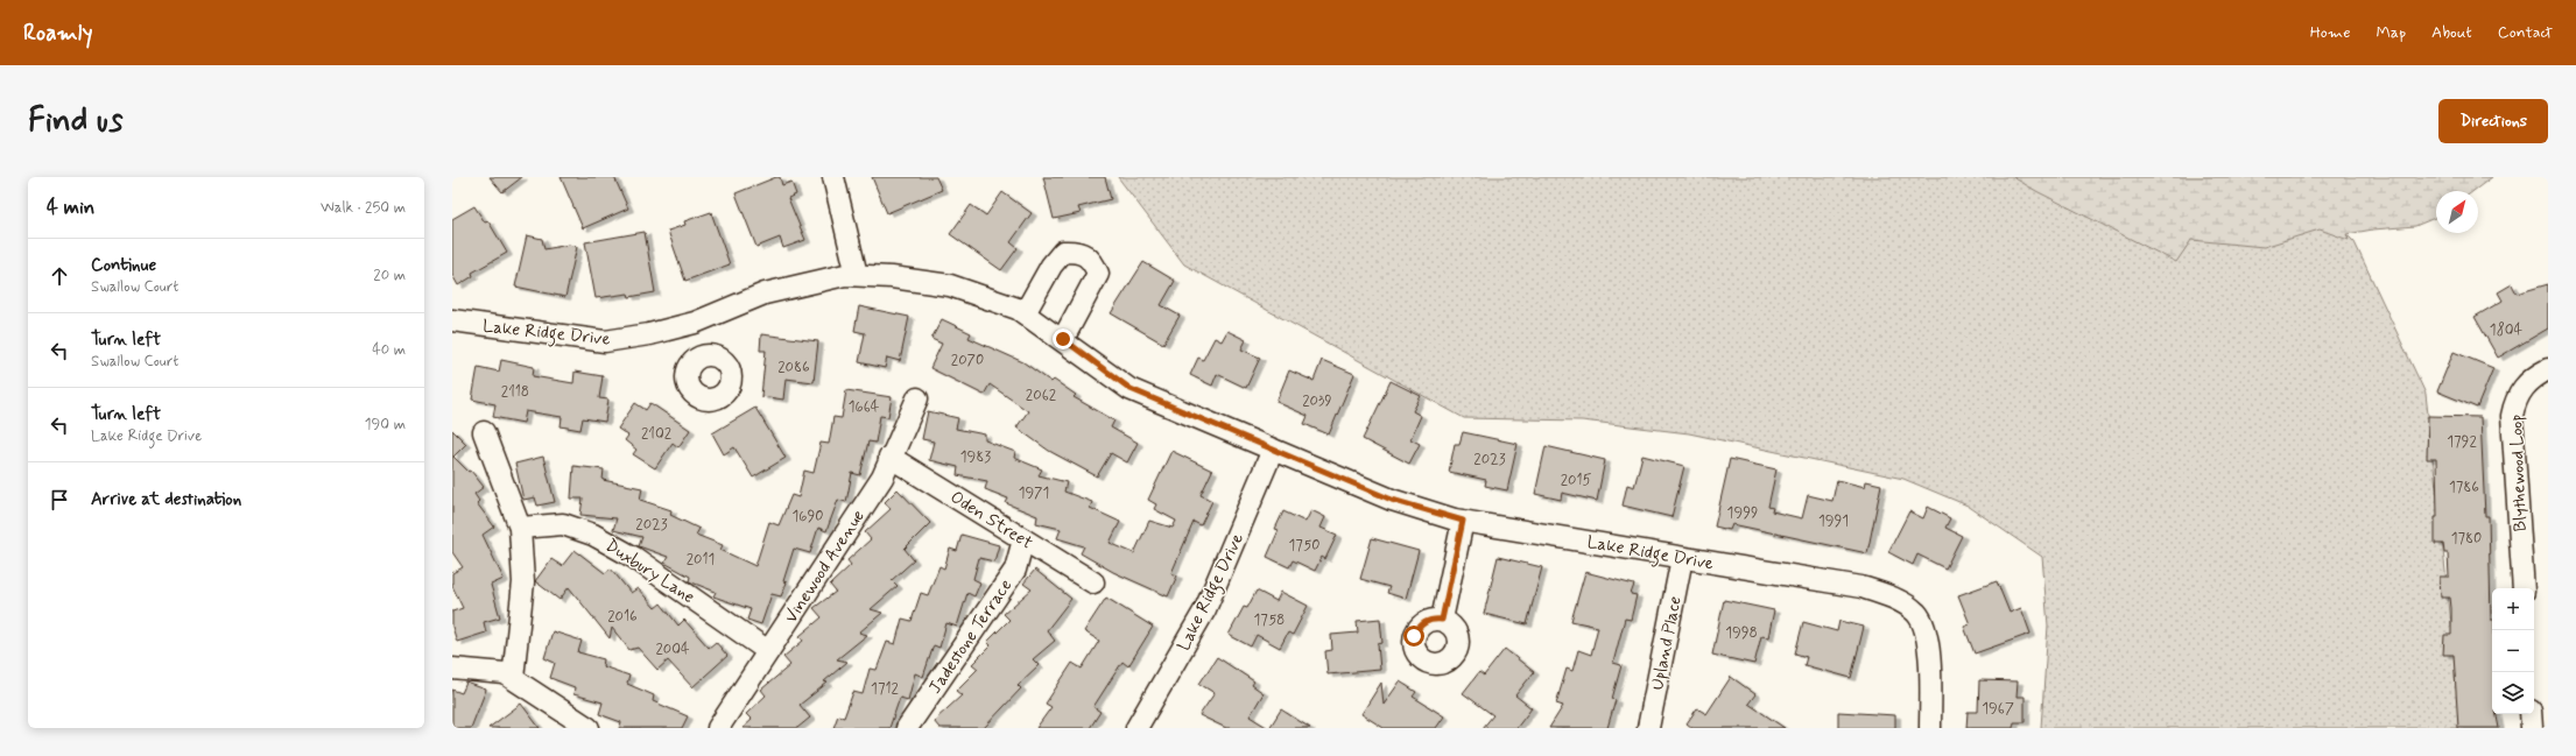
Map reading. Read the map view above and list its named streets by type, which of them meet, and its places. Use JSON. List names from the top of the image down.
{
  "streets": {
    "street": [
      "Lake Ridge Drive",
      "Blythewood Loop",
      "Oden Street",
      "Vinewood Avenue",
      "Duxbury Lane",
      "Jadestone Terrace",
      "Upland Place"
    ]
  },
  "crossings": [
    ["Lake Ridge Drive", "Upland Place"],
    ["Oden Street", "Vinewood Avenue"],
    ["Oden Street", "Jadestone Terrace"],
    ["Vinewood Avenue", "Duxbury Lane"]
  ],
  "house_numbers": [
    "1804",
    "2070",
    "2086",
    "2118",
    "2062",
    "2039",
    "1664",
    "2102",
    "1792",
    "1983",
    "2023",
    "2015",
    "1786",
    "1971",
    "1999",
    "1690",
    "1991",
    "2023",
    "1780",
    "1750",
    "2011",
    "2016",
    "1758",
    "1998",
    "2004",
    "1712",
    "1967"
  ],
  "north": "top right",
  "page": {
    "header": "Roamly",
    "nav": [
      "Home",
      "Map",
      "About",
      "Contact"
    ],
    "buttons": "Directions",
    "title": "Find us",
    "heading": ["4 min", "Walk · 250 m"],
    "list": [
      ["Continue", "Swallow Court", "20 m"],
      ["Turn left", "Swallow Court", "40 m"],
      ["Turn left", "Lake Ridge Drive", "190 m"],
      "Arrive at destination"
    ],
    "map_buttons": ["+", "−"]
  }
}
